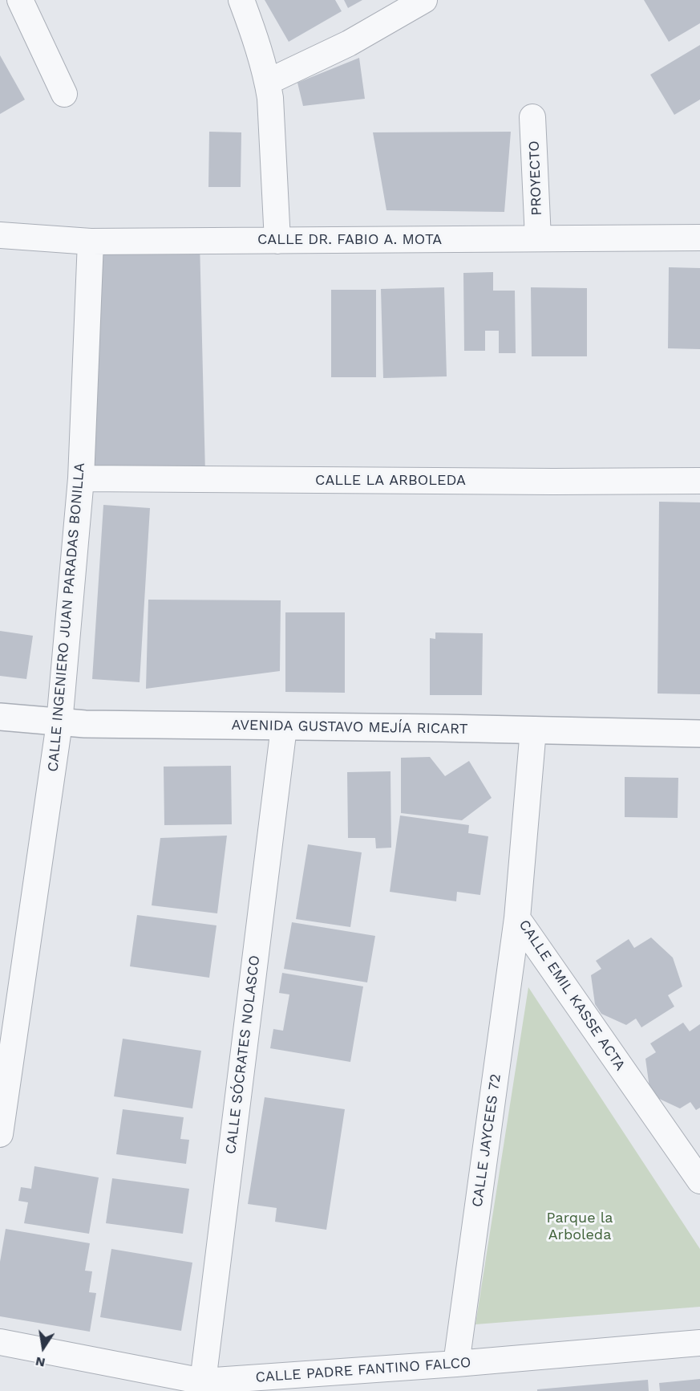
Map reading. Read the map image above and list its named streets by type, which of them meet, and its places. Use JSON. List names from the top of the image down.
{
  "streets": {
    "street": [
      "PROYECTO",
      "CALLE DR. FABIO A. MOTA",
      "CALLE LA ARBOLEDA",
      "CALLE INGENIERO JUAN PARADAS BONILLA",
      "AVENIDA GUSTAVO MEJÍA RICART",
      "CALLE EMIL KASSE ACTA",
      "CALLE SÓCRATES NOLASCO",
      "CALLE JAYCEES 72",
      "CALLE PADRE FANTINO FALCO"
    ]
  },
  "crossings": [
    ["PROYECTO", "CALLE DR. FABIO A. MOTA"],
    ["CALLE DR. FABIO A. MOTA", "CALLE INGENIERO JUAN PARADAS BONILLA"],
    ["CALLE LA ARBOLEDA", "CALLE INGENIERO JUAN PARADAS BONILLA"],
    ["CALLE INGENIERO JUAN PARADAS BONILLA", "AVENIDA GUSTAVO MEJÍA RICART"],
    ["AVENIDA GUSTAVO MEJÍA RICART", "CALLE EMIL KASSE ACTA"],
    ["AVENIDA GUSTAVO MEJÍA RICART", "CALLE SÓCRATES NOLASCO"],
    ["CALLE EMIL KASSE ACTA", "CALLE JAYCEES 72"],
    ["CALLE SÓCRATES NOLASCO", "CALLE PADRE FANTINO FALCO"],
    ["CALLE JAYCEES 72", "CALLE PADRE FANTINO FALCO"]
  ],
  "parks": ["Parque la Arboleda"],
  "north": "bottom"
}
